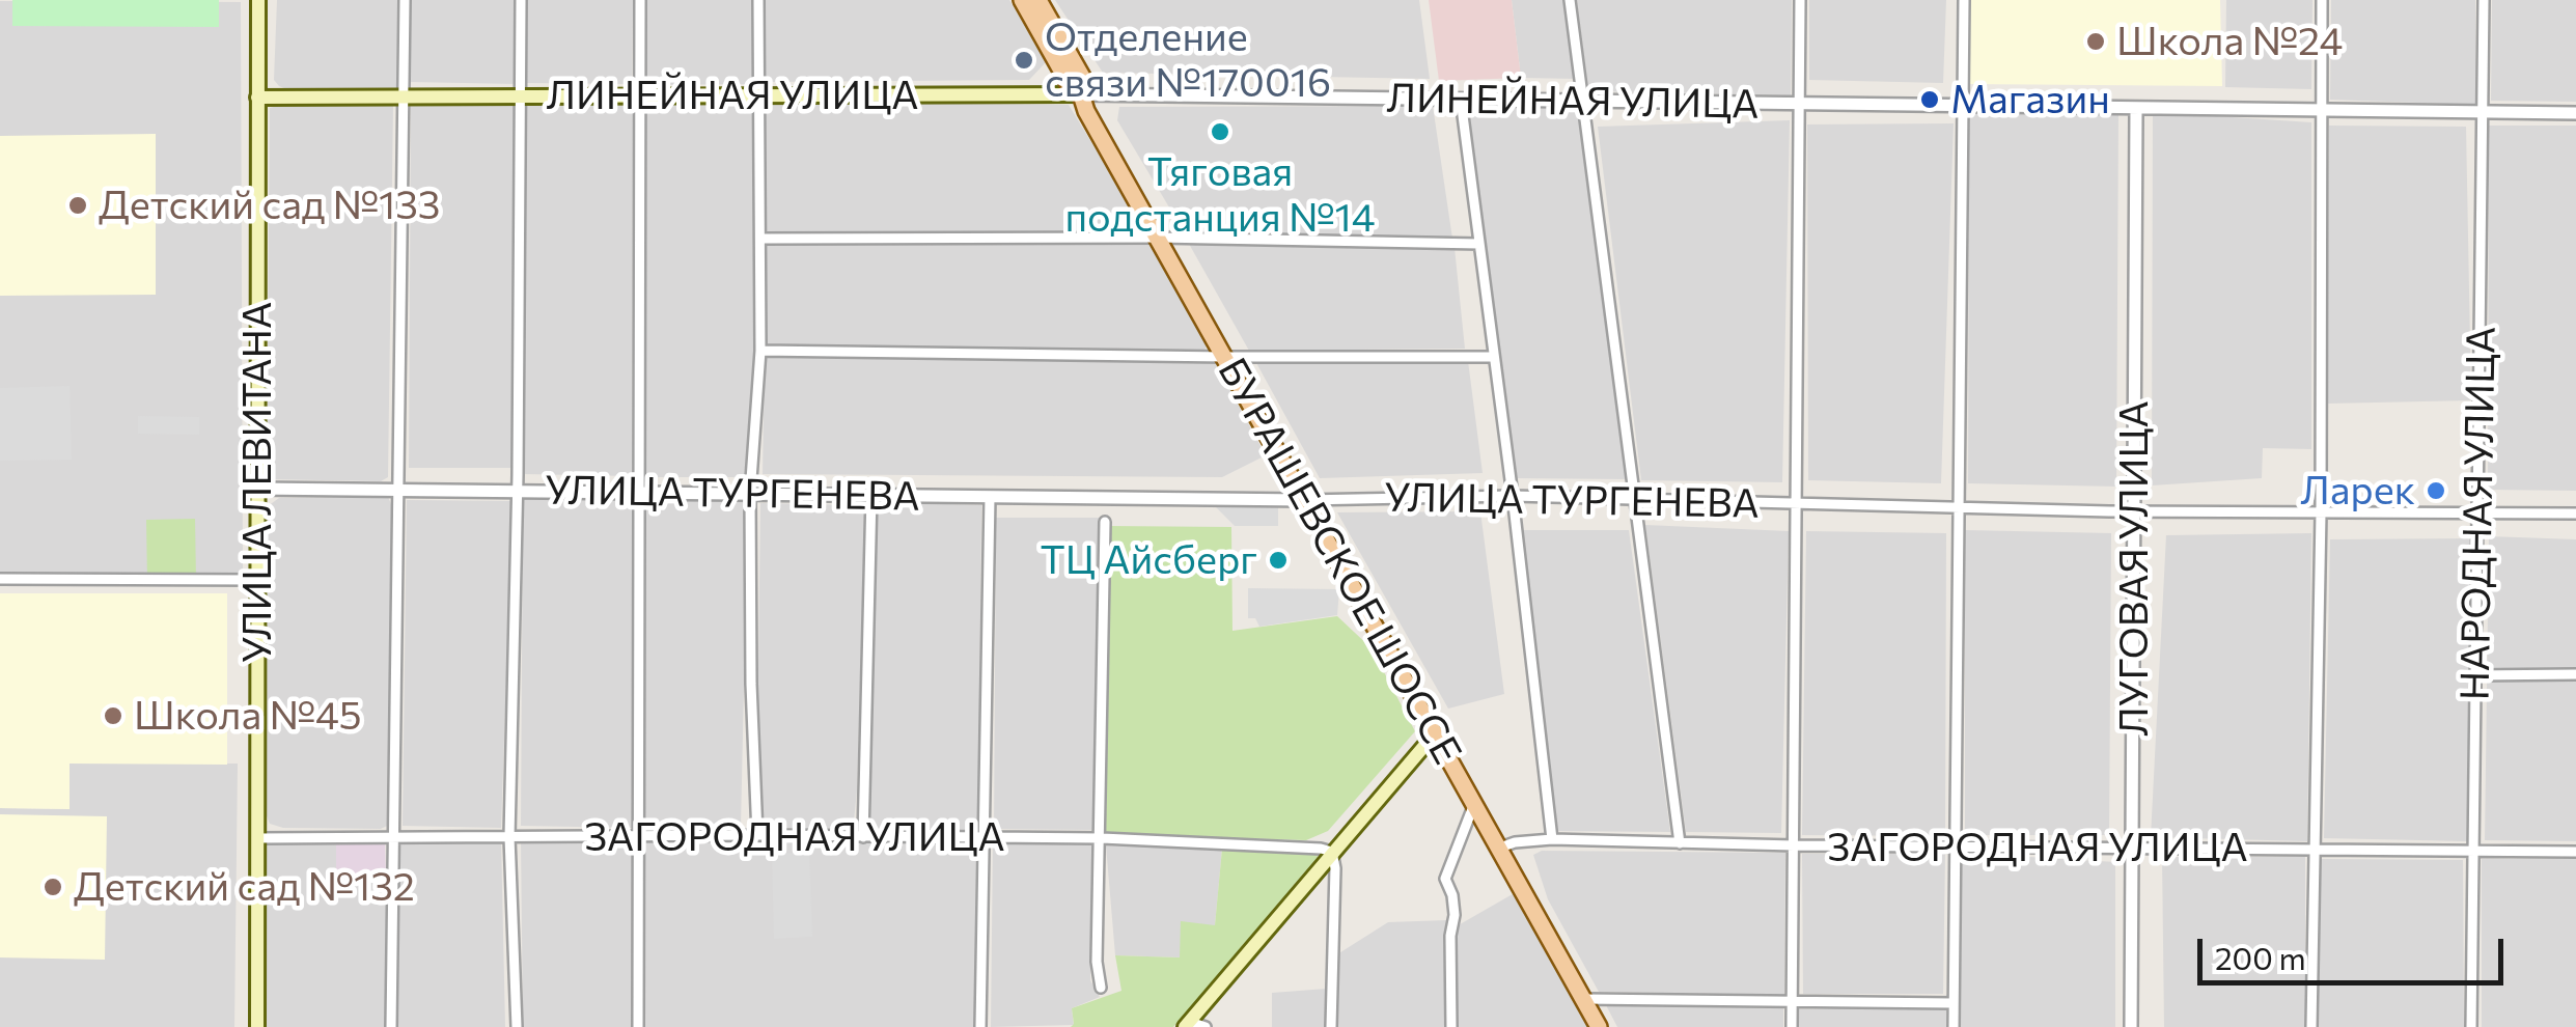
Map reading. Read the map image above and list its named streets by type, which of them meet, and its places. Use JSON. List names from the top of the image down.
{
  "streets": {
    "main road": ["ЛИНЕЙНАЯ УЛИЦА", "УЛИЦА ЛЕВИТАНА", "БУРАШЕВСКОЕ ШОССЕ"],
    "street": [
      "УЛИЦА ТУРГЕНЕВА",
      "НАРОДНАЯ УЛИЦА",
      "ЛУГОВАЯ УЛИЦА",
      "ЗАГОРОДНАЯ УЛИЦА"
    ]
  },
  "crossings": [
    ["ЛИНЕЙНАЯ УЛИЦА", "УЛИЦА ЛЕВИТАНА"],
    ["ЛИНЕЙНАЯ УЛИЦА", "НАРОДНАЯ УЛИЦА"],
    ["ЛИНЕЙНАЯ УЛИЦА", "БУРАШЕВСКОЕ ШОССЕ"],
    ["ЛИНЕЙНАЯ УЛИЦА", "ЛУГОВАЯ УЛИЦА"],
    ["УЛИЦА ЛЕВИТАНА", "УЛИЦА ТУРГЕНЕВА"],
    ["УЛИЦА ЛЕВИТАНА", "ЗАГОРОДНАЯ УЛИЦА"],
    ["УЛИЦА ТУРГЕНЕВА", "НАРОДНАЯ УЛИЦА"],
    ["УЛИЦА ТУРГЕНЕВА", "БУРАШЕВСКОЕ ШОССЕ"],
    ["УЛИЦА ТУРГЕНЕВА", "ЛУГОВАЯ УЛИЦА"],
    ["НАРОДНАЯ УЛИЦА", "ЗАГОРОДНАЯ УЛИЦА"],
    ["БУРАШЕВСКОЕ ШОССЕ", "ЗАГОРОДНАЯ УЛИЦА"],
    ["ЛУГОВАЯ УЛИЦА", "ЗАГОРОДНАЯ УЛИЦА"]
  ],
  "places": [
    "Школа №24",
    "Отделение связи №170016",
    "Магазин",
    "Тяговая подстанция №14",
    "Детский сад №133",
    "Ларек",
    "ТЦ Айсберг",
    "Школа №45",
    "Детский сад №132"
  ],
  "scale_bar": "200 m"
}
